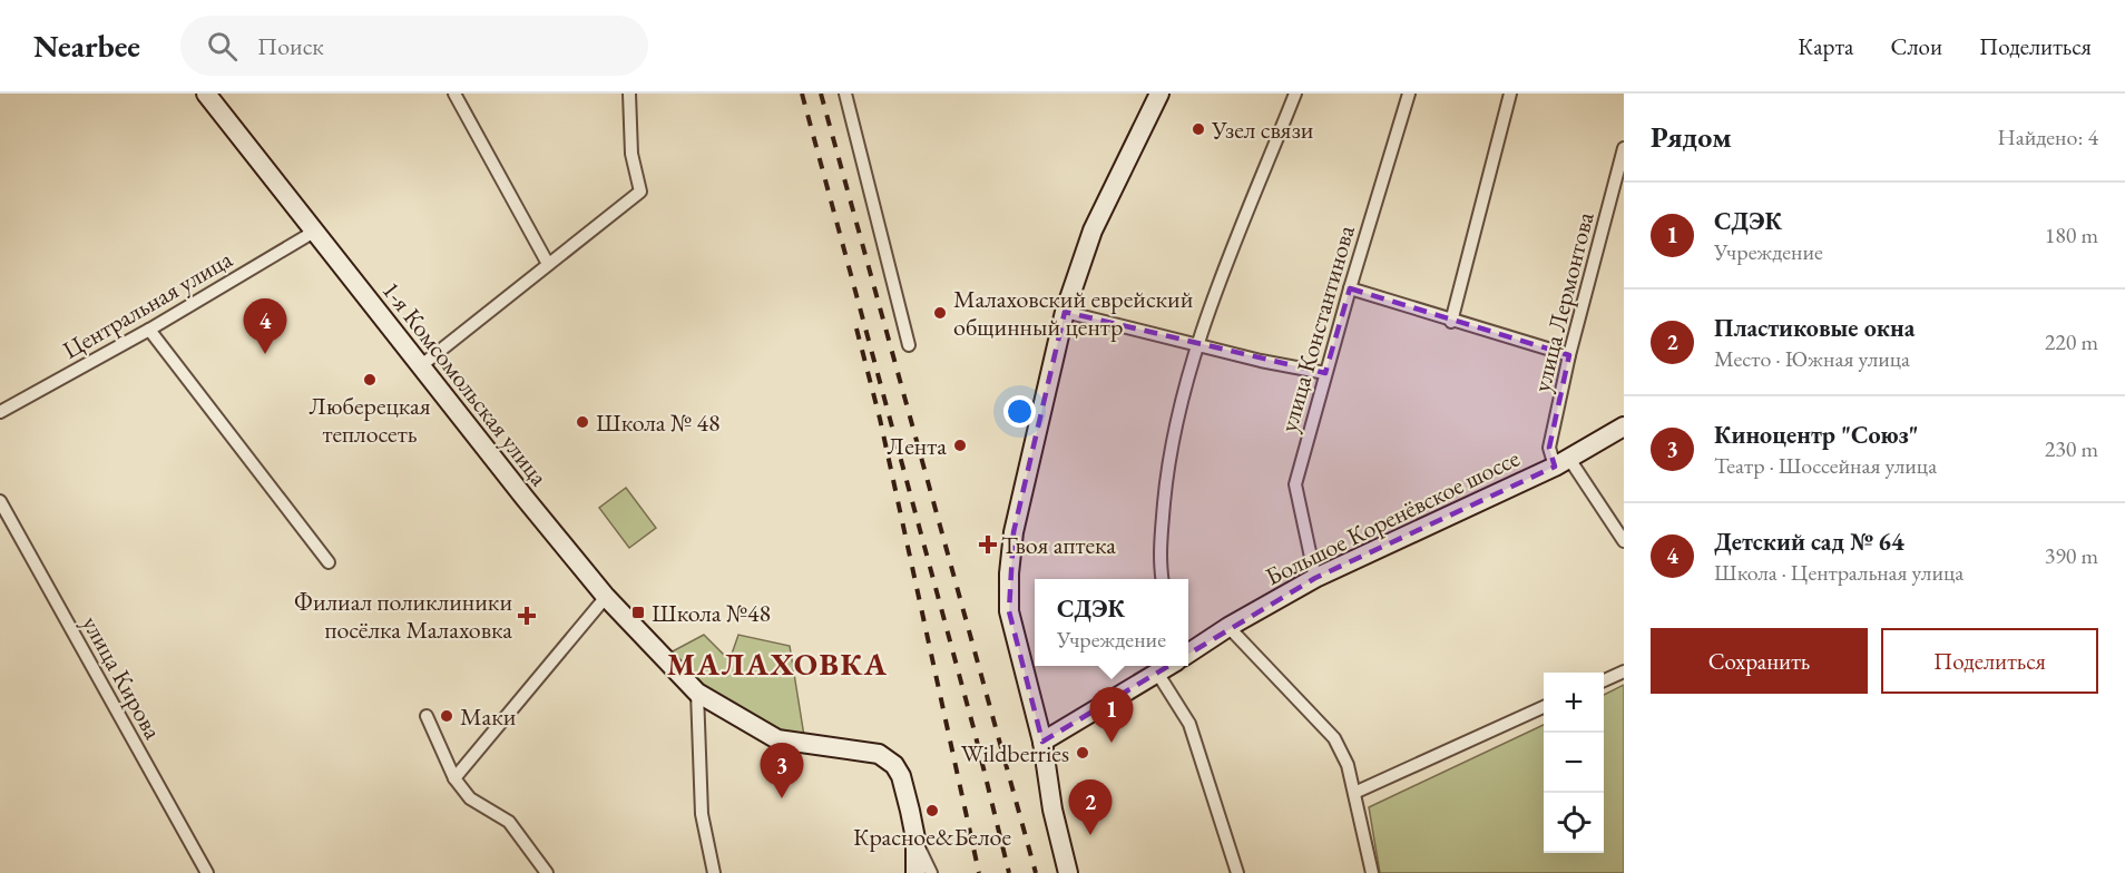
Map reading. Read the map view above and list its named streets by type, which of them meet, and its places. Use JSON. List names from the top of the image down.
{
  "streets": {
    "main road": ["1-я Комсомольская улица", "Большое Коренёвское шоссе"],
    "street": [
      "улица Лермонтова",
      "Центральная улица",
      "улица Константинова",
      "улица Кирова"
    ]
  },
  "crossings": [
    ["улица Лермонтова", "Большое Коренёвское шоссе"],
    ["Центральная улица", "1-я Комсомольская улица"],
    ["улица Константинова", "Большое Коренёвское шоссе"]
  ],
  "districts": ["МАЛАХОВКА"],
  "places": {
    "other": [
      "Узел связи",
      "Малаховский еврейский общинный центр",
      "Люберецкая теплосеть",
      "Школа № 48",
      "Лента",
      "Маки",
      "Wildberries",
      "Красное&Белое"
    ],
    "health": ["Твоя аптека", "Филиал поликлиники посёлка Малаховка"],
    "transit": ["Школа №48"]
  },
  "page": {
    "header": "Nearbee",
    "search": "Поиск",
    "nav": ["Карта", "Слои", "Поделиться"],
    "heading": ["Рядом", "Найдено: 4"],
    "list": [
      {
        "mark": "1",
        "name": "СДЭК",
        "note": "Учреждение",
        "value": "180 m"
      },
      {
        "mark": "2",
        "name": "Пластиковые окна",
        "note": "Место · Южная улица",
        "value": "220 m"
      },
      {
        "mark": "3",
        "name": "Киноцентр \"Союз\"",
        "note": "Театр · Шоссейная улица",
        "value": "230 m"
      },
      {
        "mark": "4",
        "name": "Детский сад № 64",
        "note": "Школа · Центральная улица",
        "value": "390 m"
      }
    ],
    "pins": [
      "4",
      "1",
      "3",
      "2"
    ],
    "popup": ["СДЭК", "Учреждение"],
    "buttons": ["Сохранить", "Поделиться"],
    "map_buttons": ["+", "−"]
  }
}
